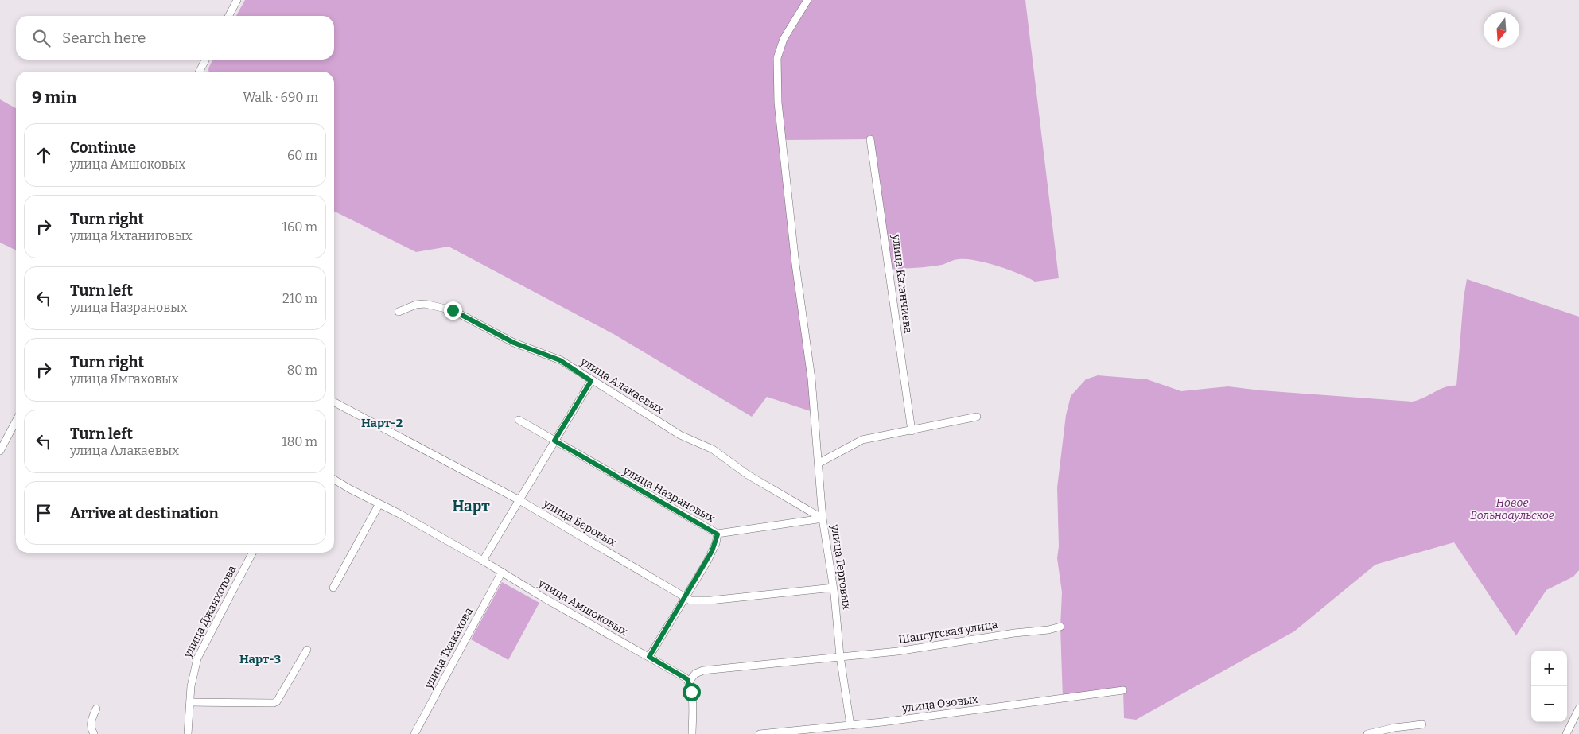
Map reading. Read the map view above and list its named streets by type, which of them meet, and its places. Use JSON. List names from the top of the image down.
{
  "streets": {
    "street": [
      "улица Катанчиева",
      "улица Алакаевых",
      "улица Назрановых",
      "улица Беровых",
      "улица Герговых",
      "улица Амшоковых",
      "улица Джанхотова",
      "Шапсугская улица",
      "улица Тхакахова",
      "улица Озовых"
    ]
  },
  "crossings": [
    ["улица Алакаевых", "улица Назрановых"],
    ["улица Алакаевых", "улица Герговых"],
    ["улица Назрановых", "улица Герговых"],
    ["улица Беровых", "улица Герговых"],
    ["улица Герговых", "Шапсугская улица"],
    ["улица Герговых", "улица Озовых"],
    ["улица Амшоковых", "улица Тхакахова"]
  ],
  "districts": ["Нарт-2", "Нарт", "Нарт-3"],
  "parks": ["Новое Вольноаульское"],
  "north": "bottom",
  "page": {
    "search": "Search here",
    "heading": ["9 min", "Walk · 690 m"],
    "list": [
      ["Continue", "улица Амшоковых", "60 m"],
      ["Turn right", "улица Яхтаниговых", "160 m"],
      ["Turn left", "улица Назрановых", "210 m"],
      ["Turn right", "улица Ямгаховых", "80 m"],
      ["Turn left", "улица Алакаевых", "180 m"],
      "Arrive at destination"
    ],
    "map_buttons": ["+", "−"]
  }
}
